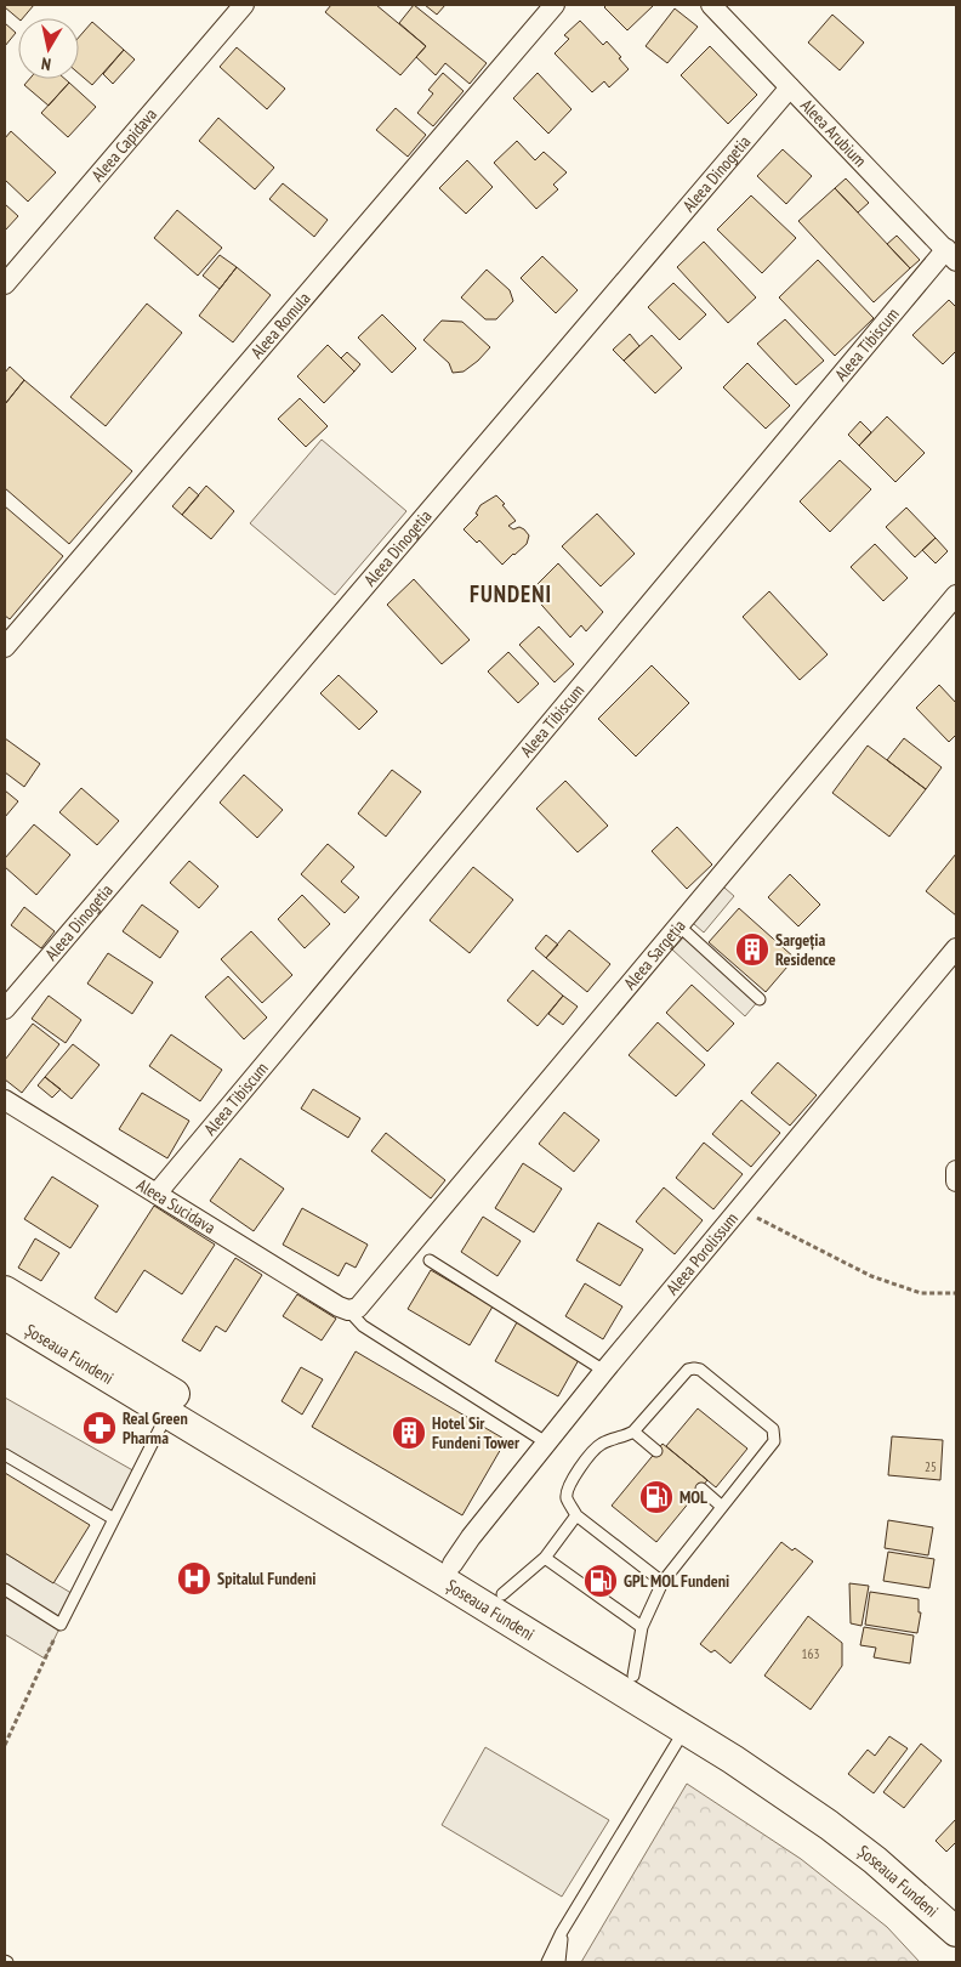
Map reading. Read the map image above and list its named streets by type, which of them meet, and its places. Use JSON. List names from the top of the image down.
{
  "streets": {
    "main road": ["Șoseaua Fundeni"],
    "street": [
      "Aleea Arubium",
      "Aleea Capidava",
      "Aleea Dinogetia",
      "Aleea Romula",
      "Aleea Tibiscum",
      "Aleea Sargeția",
      "Aleea Sucidava",
      "Aleea Porolissum"
    ]
  },
  "crossings": [
    ["Aleea Arubium", "Aleea Dinogetia"],
    ["Aleea Arubium", "Aleea Tibiscum"],
    ["Aleea Tibiscum", "Aleea Sucidava"],
    ["Aleea Sargeția", "Aleea Sucidava"],
    ["Aleea Porolissum", "Șoseaua Fundeni"]
  ],
  "districts": ["FUNDENI"],
  "places": {
    "building": ["Sargeția Residence", "Hotel Sir Fundeni Tower"],
    "pharmacy": ["Real Green Pharma"],
    "fuel station": ["MOL", "GPL MOL Fundeni"],
    "hospital": ["Spitalul Fundeni"]
  },
  "house_numbers": ["25", "163"],
  "north": "bottom"
}
